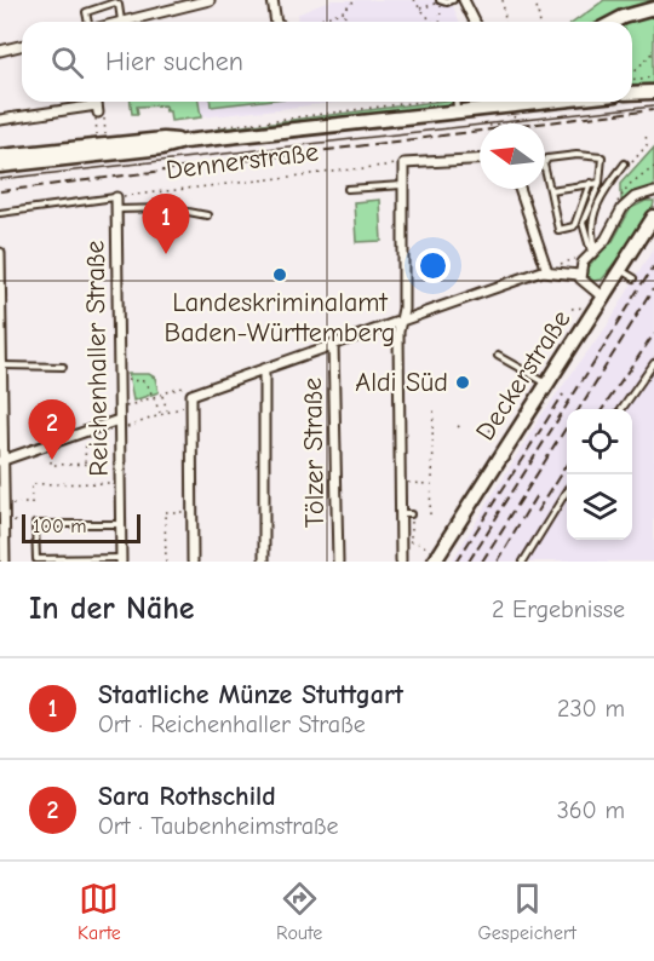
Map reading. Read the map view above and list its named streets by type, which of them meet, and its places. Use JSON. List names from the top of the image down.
{
  "streets": {
    "main road": ["Deckerstraße"],
    "street": ["Reichenhaller Straße", "Tölzer Straße"],
    "path": ["Dennerstraße"]
  },
  "crossings": [
    ["Dennerstraße", "Reichenhaller Straße"]
  ],
  "places": ["Landeskriminalamt Baden-Württemberg", "Aldi Süd"],
  "scale_bar": "100 m",
  "north": "left",
  "page": {
    "search": "Hier suchen",
    "pins": ["1", "2"],
    "scale": "100 m",
    "heading": ["In der Nähe", "2 Ergebnisse"],
    "list": [
      {
        "mark": "1",
        "name": "Staatliche Münze Stuttgart",
        "note": "Ort · Reichenhaller Straße",
        "value": "230 m"
      },
      {
        "mark": "2",
        "name": "Sara Rothschild",
        "note": "Ort · Taubenheimstraße",
        "value": "360 m"
      }
    ],
    "nav": ["Karte", "Route", "Gespeichert"]
  }
}
